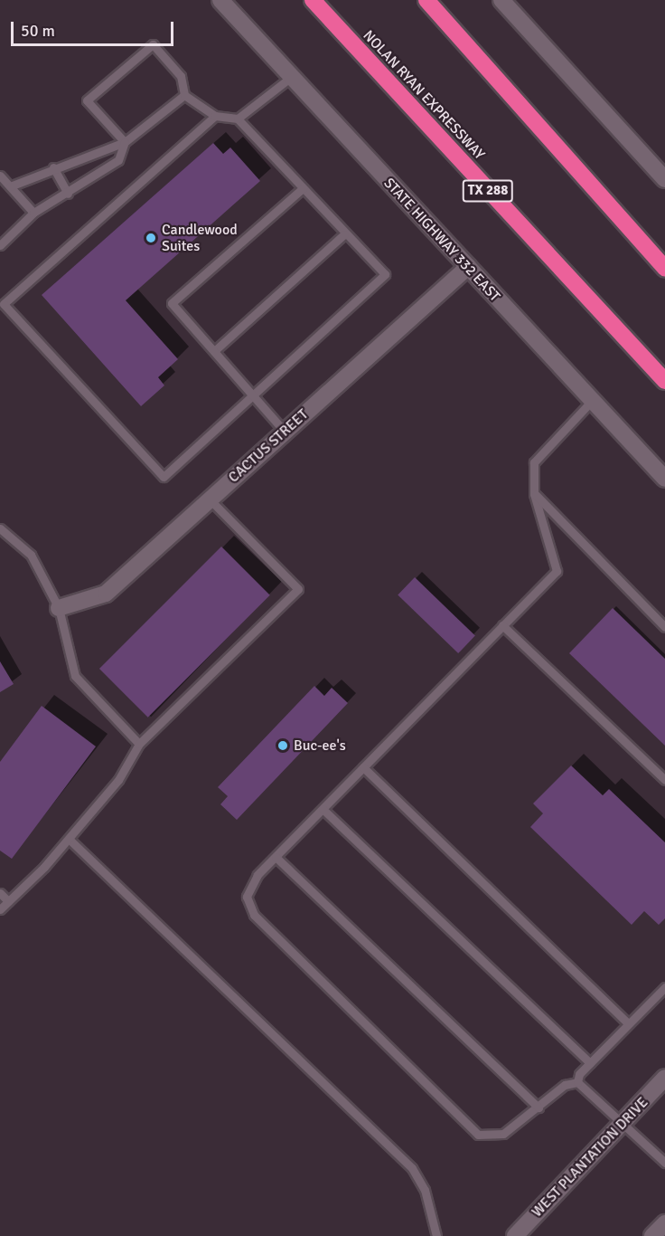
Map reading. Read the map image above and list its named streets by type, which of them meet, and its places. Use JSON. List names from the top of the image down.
{
  "streets": {
    "highway": ["NOLAN RYAN EXPRESSWAY", "TX 288"],
    "main road": ["STATE HIGHWAY 332 EAST", "CACTUS STREET", "WEST PLANTATION DRIVE"]
  },
  "crossings": [
    ["STATE HIGHWAY 332 EAST", "CACTUS STREET"]
  ],
  "places": ["Candlewood Suites", "Buc-ee's"],
  "scale_bar": "50 m"
}
